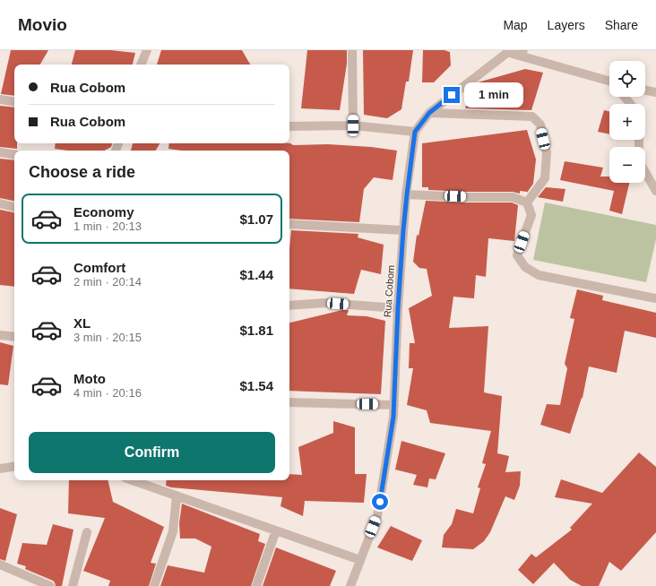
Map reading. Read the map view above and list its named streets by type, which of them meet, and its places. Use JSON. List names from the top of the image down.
{
  "streets": {
    "street": ["Rua Cobom"]
  },
  "page": {
    "header": "Movio",
    "nav": ["Map", "Layers", "Share"],
    "map_buttons": ["+", "−"],
    "banner": ["Rua Cobom", "Rua Cobom"],
    "bubble": "1 min",
    "heading": "Choose a ride",
    "list": [
      {
        "name": "Economy",
        "note": "1 min · 20:13",
        "value": "$1.07"
      },
      {
        "name": "Comfort",
        "note": "2 min · 20:14",
        "value": "$1.44"
      },
      {
        "name": "XL",
        "note": "3 min · 20:15",
        "value": "$1.81"
      },
      {
        "name": "Moto",
        "note": "4 min · 20:16",
        "value": "$1.54"
      }
    ],
    "buttons": "Confirm"
  }
}
